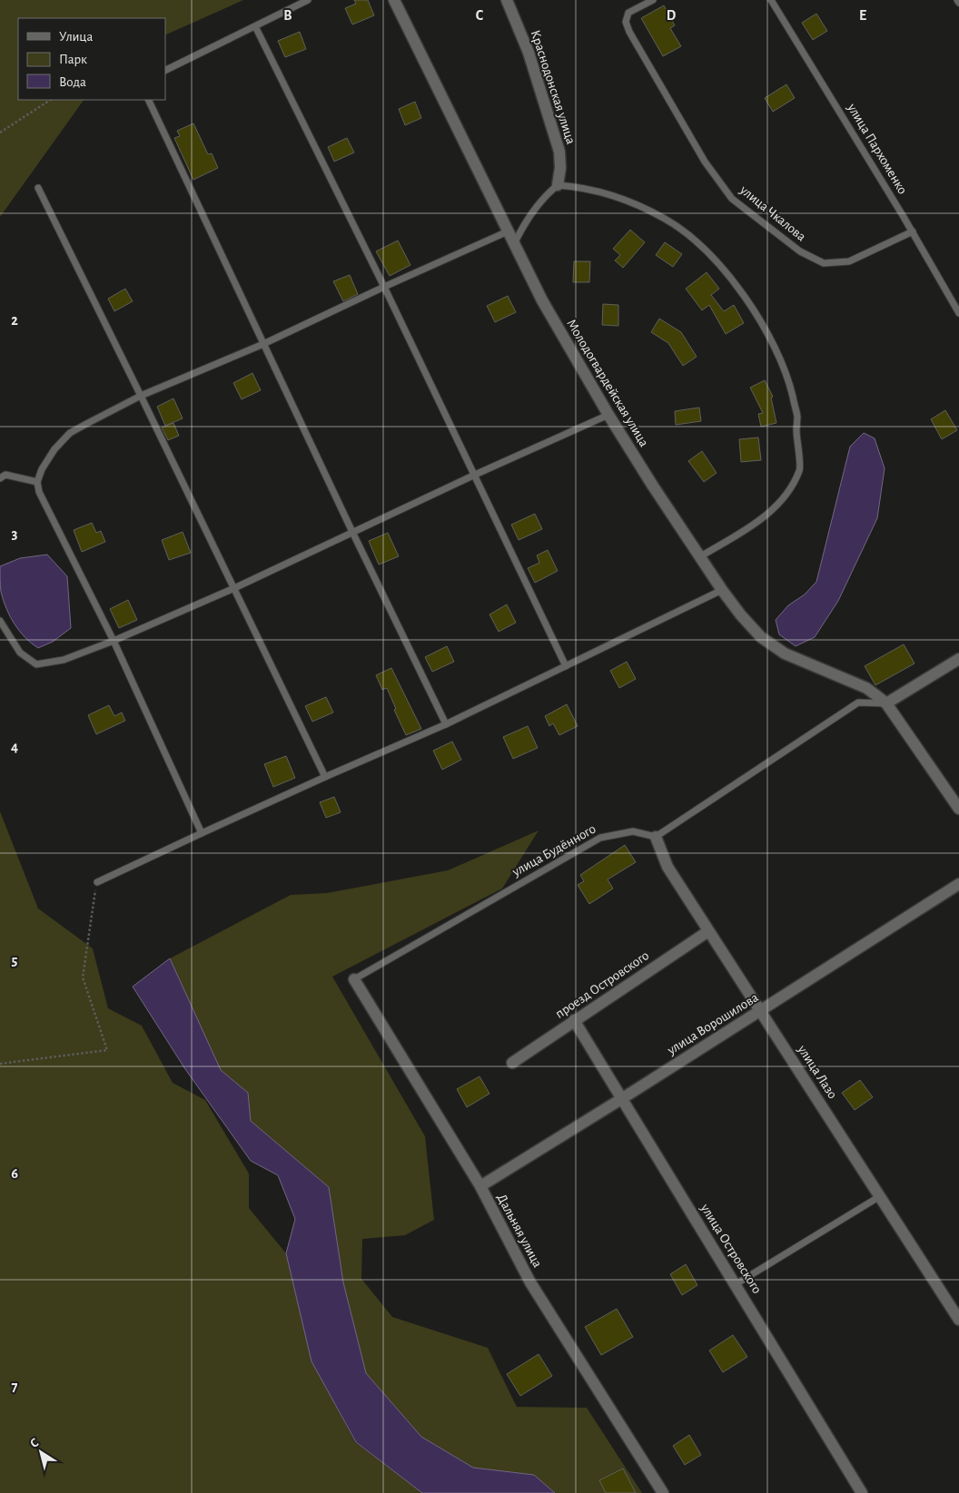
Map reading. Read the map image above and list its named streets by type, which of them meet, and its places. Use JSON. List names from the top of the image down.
{
  "streets": {
    "street": [
      "Краснодонская улица",
      "Молодогвардейская улица",
      "проезд Островского",
      "улица Ворошилова",
      "улица Лазо",
      "Дальняя улица",
      "улица Островского"
    ],
    "lane": ["улица Пархоменко", "улица Чкалова", "улица Будённого"]
  },
  "crossings": [
    ["улица Пархоменко", "улица Чкалова"],
    ["улица Будённого", "улица Лазо"],
    ["улица Будённого", "Дальняя улица"],
    ["проезд Островского", "улица Лазо"],
    ["проезд Островского", "улица Островского"],
    ["улица Ворошилова", "улица Лазо"],
    ["улица Ворошилова", "Дальняя улица"],
    ["улица Ворошилова", "улица Островского"]
  ],
  "legend": ["Улица", "Парк", "Вода"],
  "north": "top left",
  "grid": {
    "columns": [
      "B",
      "C",
      "D",
      "E"
    ],
    "rows": [
      "2",
      "3",
      "4",
      "5",
      "6",
      "7"
    ]
  }
}
